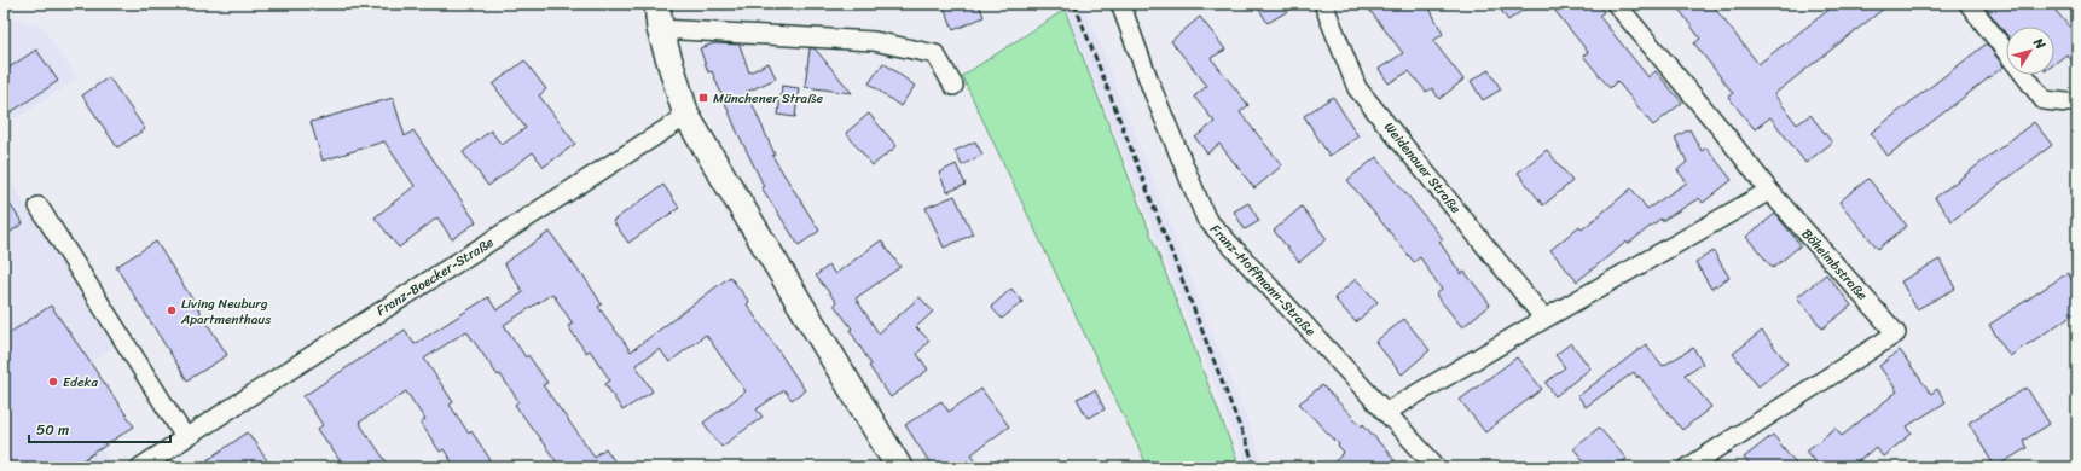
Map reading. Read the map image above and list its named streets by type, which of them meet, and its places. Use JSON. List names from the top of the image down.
{
  "streets": {
    "street": [
      "Weidenauer Straße",
      "Böheimbstraße",
      "Franz-Boecker-Straße",
      "Franz-Hoffmann-Straße"
    ]
  },
  "places": {
    "transit": ["Münchener Straße"],
    "other": ["Living Neuburg Apartmenthaus", "Edeka"]
  },
  "scale_bar": "50 m",
  "north": "top right"
}
